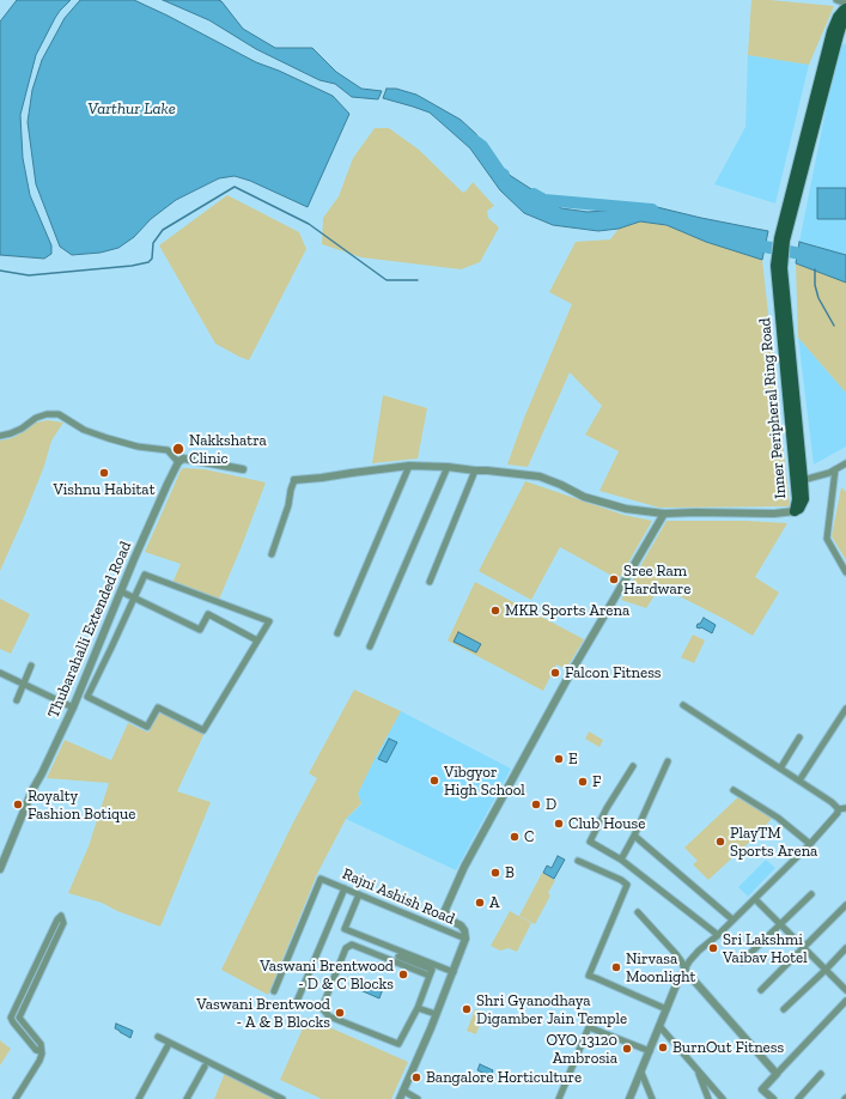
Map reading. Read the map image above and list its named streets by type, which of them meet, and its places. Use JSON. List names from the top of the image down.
{
  "streets": {
    "main road": ["Inner Peripheral Ring Road"],
    "street": ["Thubarahalli Extended Road", "Rajni Ashish Road"]
  },
  "water": ["Varthur Lake"],
  "places": [
    "Nakkshatra Clinic",
    "Vishnu Habitat",
    "Sree Ram Hardware",
    "MKR Sports Arena",
    "Falcon Fitness",
    "E",
    "Vibgyor High School",
    "F",
    "Royalty Fashion Botique",
    "D",
    "Club House",
    "C",
    "PlayTM Sports Arena",
    "B",
    "A",
    "Sri Lakshmi Vaibav Hotel",
    "Nirvasa Moonlight",
    "Vaswani Brentwood - D & C Blocks",
    "Shri Gyanodhaya Digamber Jain Temple",
    "Vaswani Brentwood - A & B Blocks",
    "BurnOut Fitness",
    "OYO 13120 Ambrosia",
    "Bangalore Horticulture"
  ]
}
